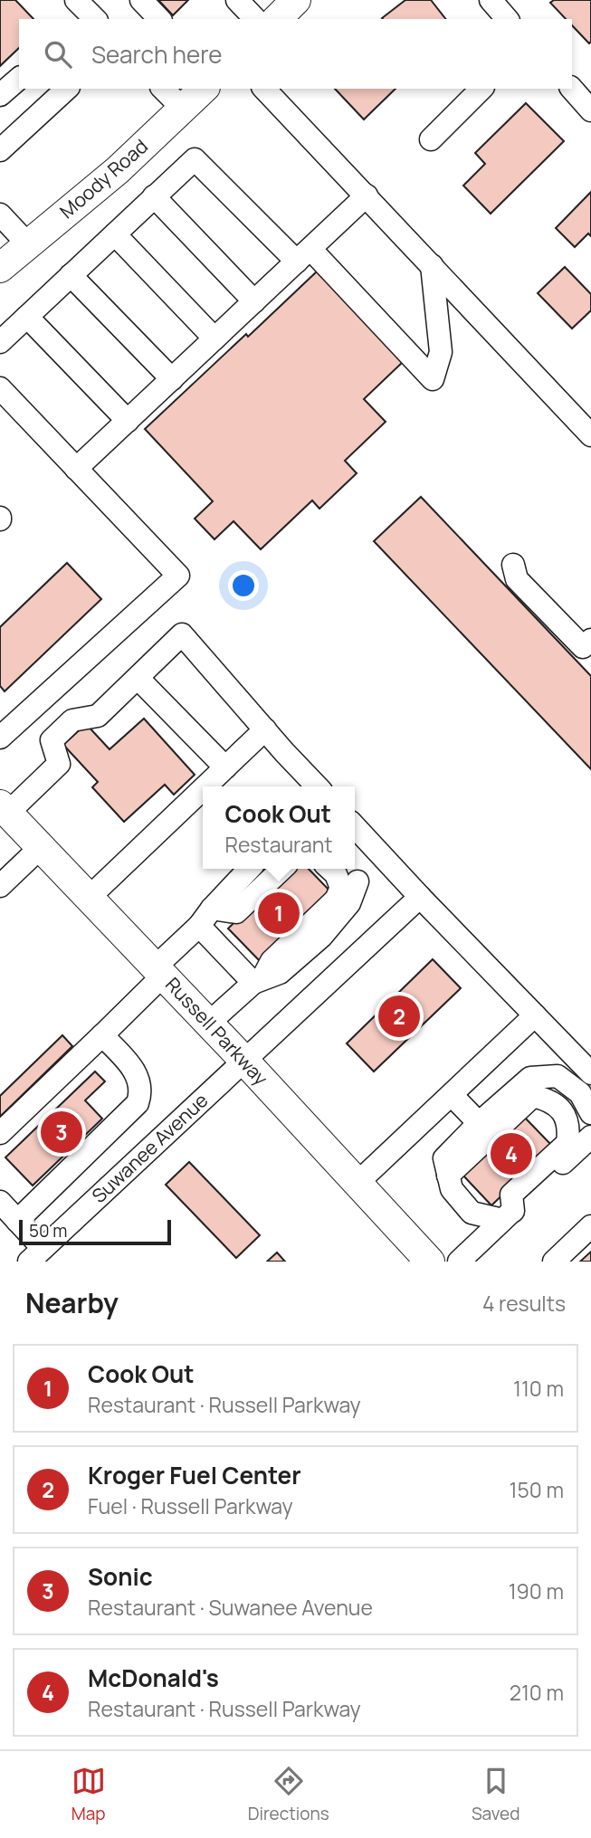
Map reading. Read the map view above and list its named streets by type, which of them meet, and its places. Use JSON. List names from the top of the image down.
{
  "streets": {
    "main road": ["Moody Road", "Russell Parkway"],
    "street": ["Suwanee Avenue"]
  },
  "crossings": [
    ["Russell Parkway", "Suwanee Avenue"]
  ],
  "scale_bar": "50 m",
  "page": {
    "search": "Search here",
    "popup": ["Cook Out", "Restaurant"],
    "pins": [
      "1",
      "2",
      "3",
      "4"
    ],
    "scale": "50 m",
    "heading": ["Nearby", "4 results"],
    "list": [
      {
        "mark": "1",
        "name": "Cook Out",
        "note": "Restaurant · Russell Parkway",
        "value": "110 m"
      },
      {
        "mark": "2",
        "name": "Kroger Fuel Center",
        "note": "Fuel · Russell Parkway",
        "value": "150 m"
      },
      {
        "mark": "3",
        "name": "Sonic",
        "note": "Restaurant · Suwanee Avenue",
        "value": "190 m"
      },
      {
        "mark": "4",
        "name": "McDonald's",
        "note": "Restaurant · Russell Parkway",
        "value": "210 m"
      }
    ],
    "nav": ["Map", "Directions", "Saved"]
  }
}
